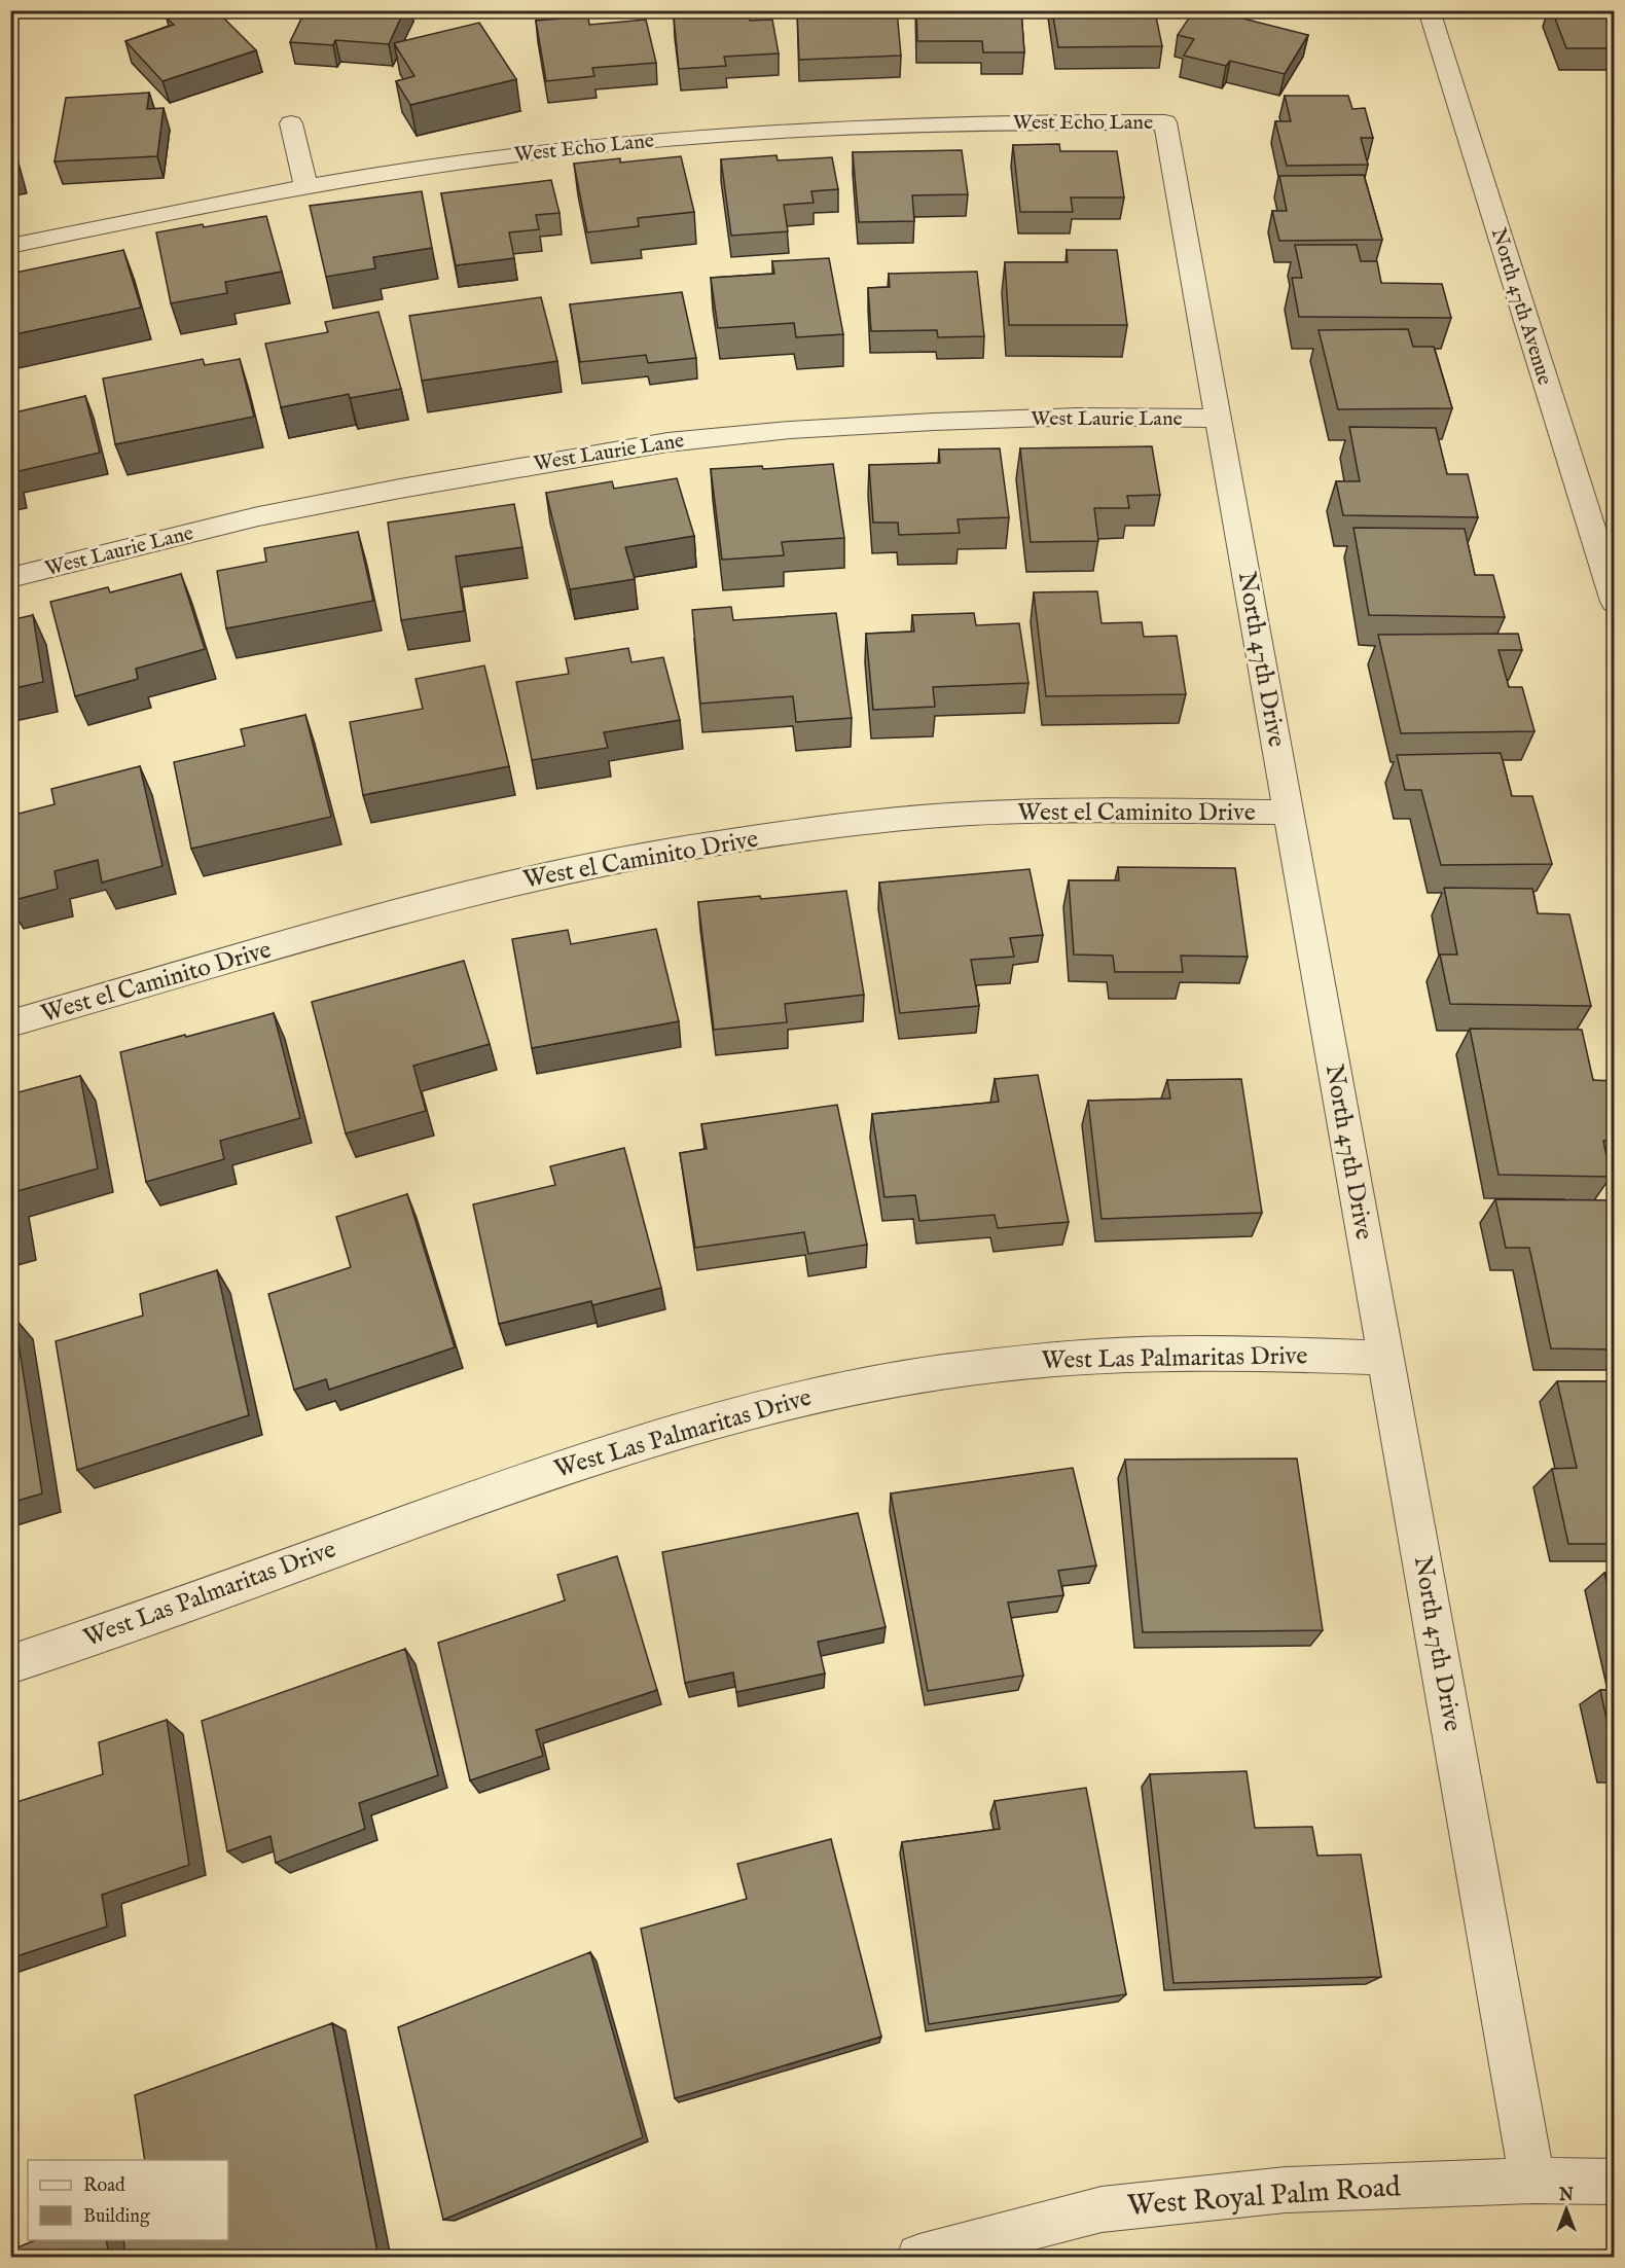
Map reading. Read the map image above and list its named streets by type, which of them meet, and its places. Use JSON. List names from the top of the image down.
{
  "streets": {
    "street": [
      "West Echo Lane",
      "North 47th Avenue",
      "West Laurie Lane",
      "North 47th Drive",
      "West el Caminito Drive",
      "West Las Palmaritas Drive",
      "West Royal Palm Road"
    ]
  },
  "crossings": [
    ["West Echo Lane", "North 47th Drive"],
    ["West Laurie Lane", "North 47th Drive"],
    ["North 47th Drive", "West el Caminito Drive"],
    ["North 47th Drive", "West Las Palmaritas Drive"],
    ["North 47th Drive", "West Royal Palm Road"]
  ],
  "legend": ["Road", "Building"],
  "north": "top"
}
